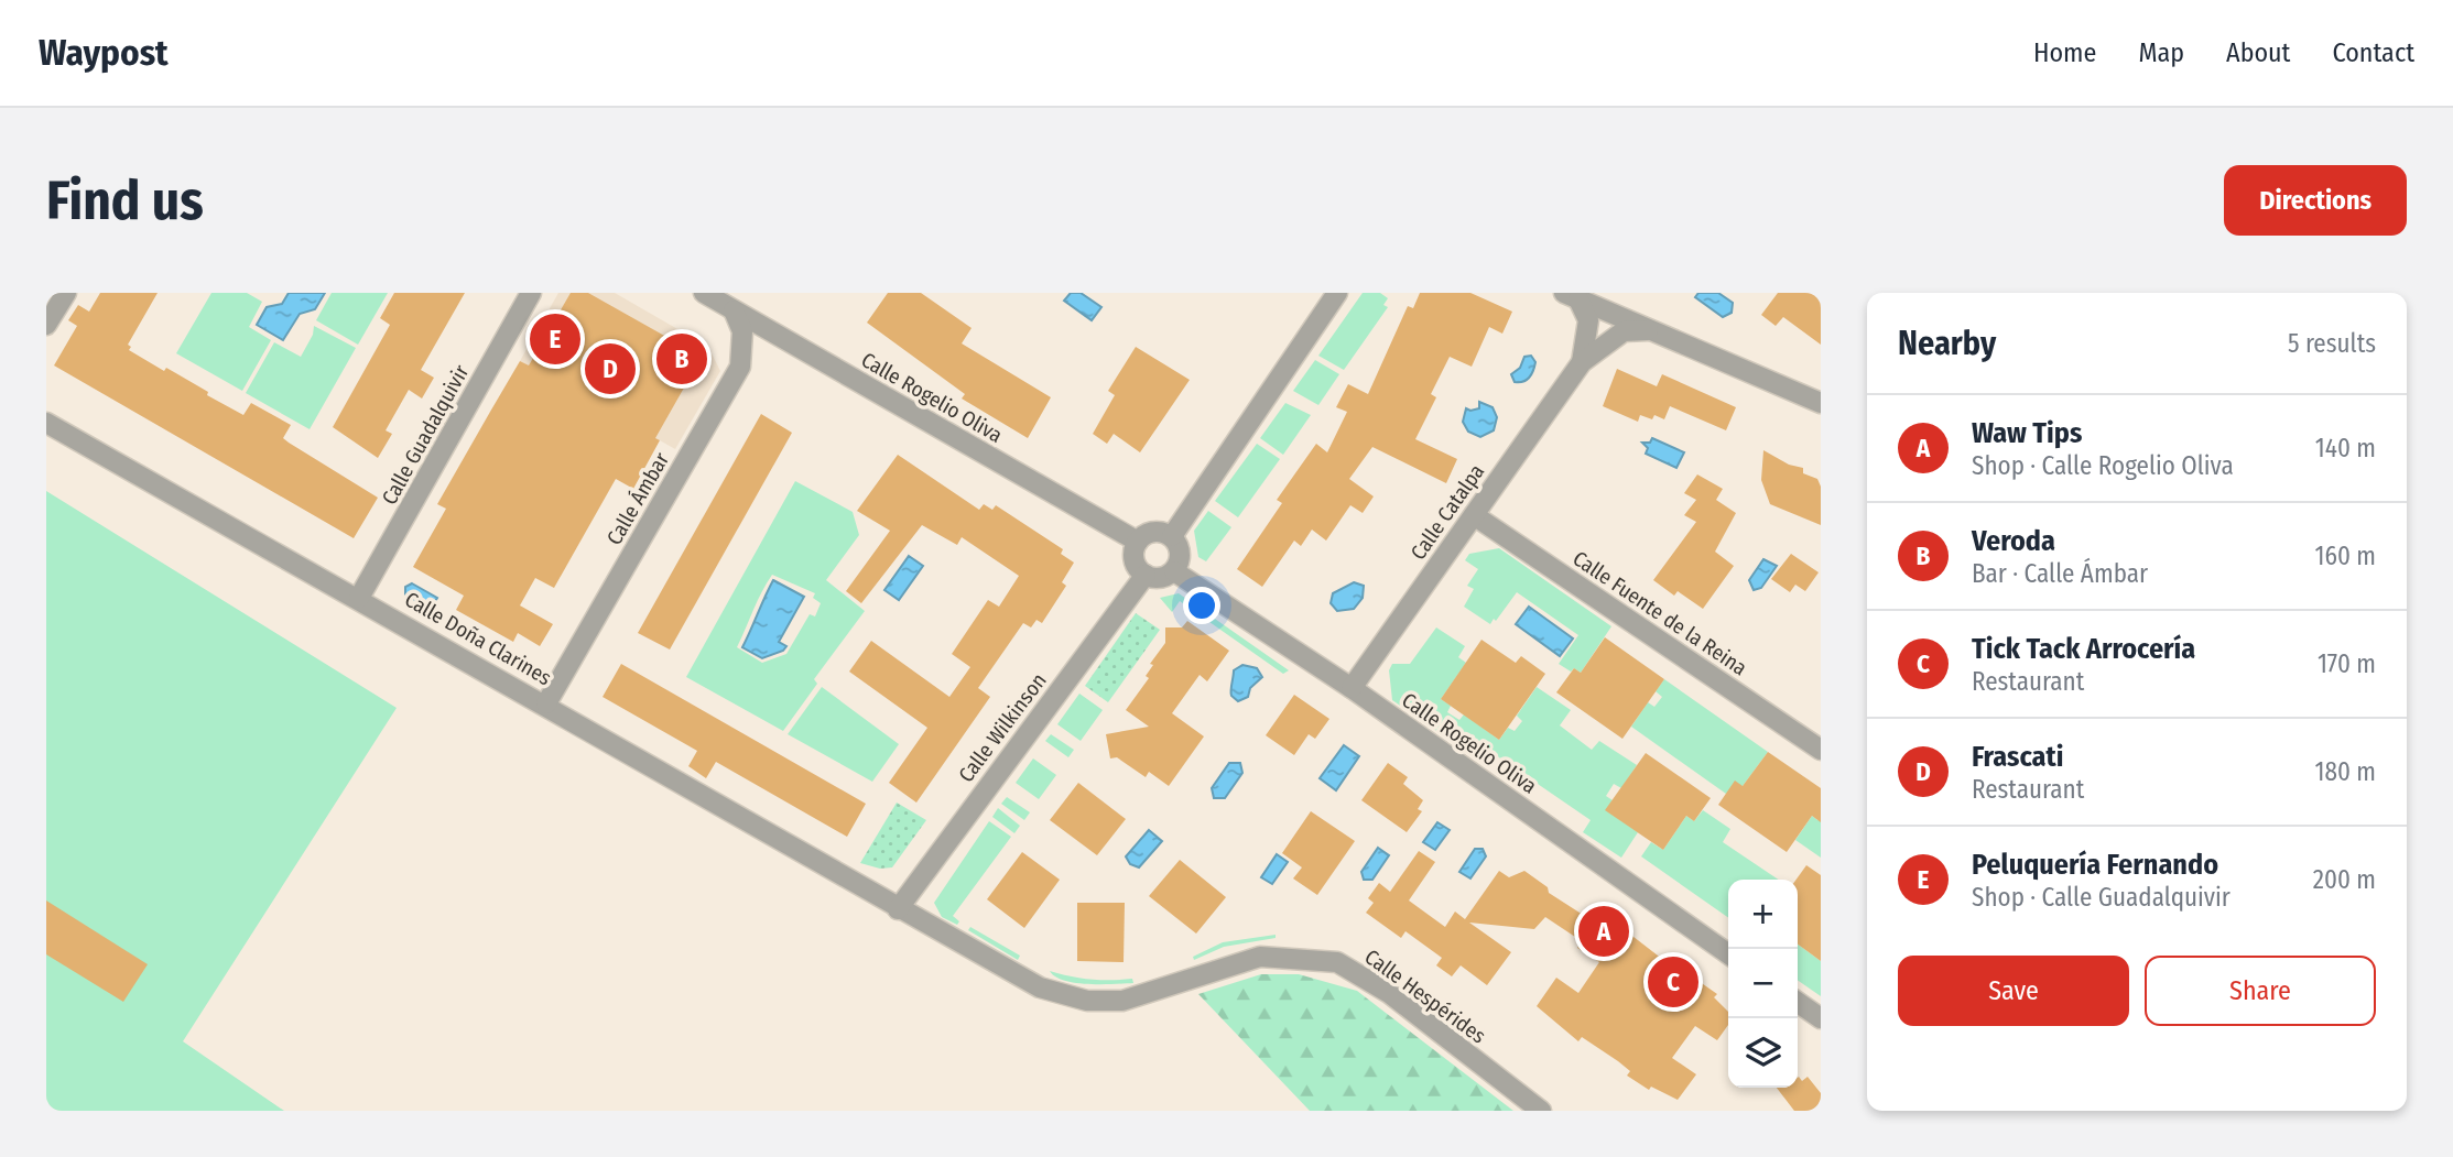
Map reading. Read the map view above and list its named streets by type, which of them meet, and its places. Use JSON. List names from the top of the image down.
{
  "streets": {
    "street": [
      "Calle Rogelio Oliva",
      "Calle Guadalquivir",
      "Calle Ámbar",
      "Calle Catalpa",
      "Calle Fuente de la Reina",
      "Calle Doña Clarines",
      "Calle Wilkinson",
      "Calle Hespérides"
    ]
  },
  "crossings": [
    ["Calle Rogelio Oliva", "Calle Ámbar"],
    ["Calle Rogelio Oliva", "Calle Catalpa"],
    ["Calle Rogelio Oliva", "Calle Wilkinson"],
    ["Calle Guadalquivir", "Calle Doña Clarines"],
    ["Calle Ámbar", "Calle Doña Clarines"],
    ["Calle Catalpa", "Calle Fuente de la Reina"],
    ["Calle Doña Clarines", "Calle Wilkinson"],
    ["Calle Doña Clarines", "Calle Hespérides"],
    ["Calle Wilkinson", "Calle Hespérides"]
  ],
  "page": {
    "header": "Waypost",
    "nav": [
      "Home",
      "Map",
      "About",
      "Contact"
    ],
    "buttons": [
      "Directions",
      ["Save", "Share"]
    ],
    "title": "Find us",
    "heading": ["Nearby", "5 results"],
    "pins": [
      "E",
      "B",
      "D",
      "A",
      "C"
    ],
    "list": [
      {
        "mark": "A",
        "name": "Waw Tips",
        "note": "Shop · Calle Rogelio Oliva",
        "value": "140 m"
      },
      {
        "mark": "B",
        "name": "Veroda",
        "note": "Bar · Calle Ámbar",
        "value": "160 m"
      },
      {
        "mark": "C",
        "name": "Tick Tack Arrocería",
        "note": "Restaurant",
        "value": "170 m"
      },
      {
        "mark": "D",
        "name": "Frascati",
        "note": "Restaurant",
        "value": "180 m"
      },
      {
        "mark": "E",
        "name": "Peluquería Fernando",
        "note": "Shop · Calle Guadalquivir",
        "value": "200 m"
      }
    ],
    "map_buttons": ["+", "−"]
  }
}
